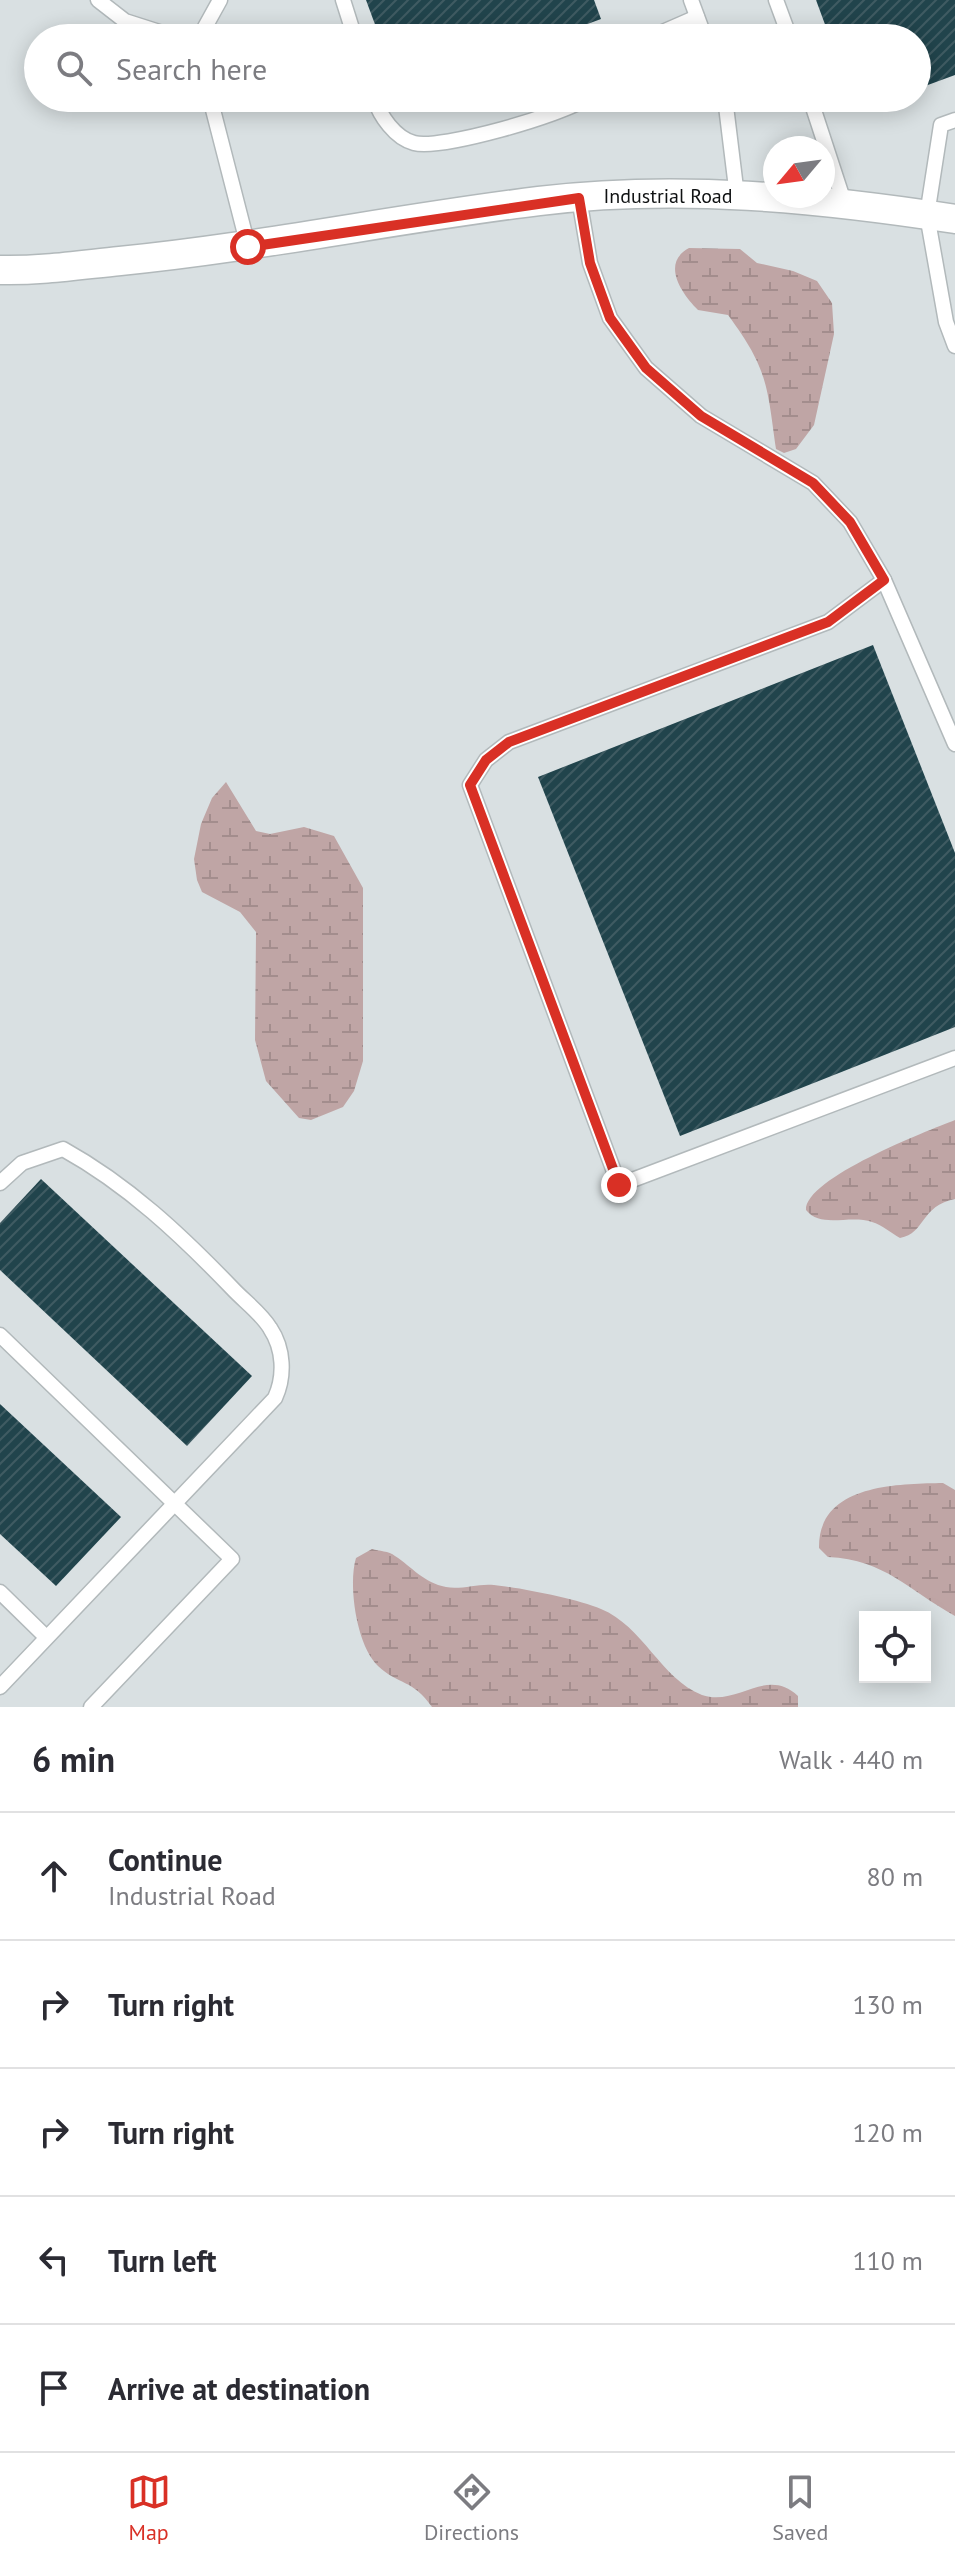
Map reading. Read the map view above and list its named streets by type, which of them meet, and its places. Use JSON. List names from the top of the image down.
{
  "streets": {
    "street": ["Industrial Road"]
  },
  "north": "bottom left",
  "page": {
    "search": "Search here",
    "heading": ["6 min", "Walk · 440 m"],
    "list": [
      ["Continue", "Industrial Road", "80 m"],
      ["Turn right", "130 m"],
      ["Turn right", "120 m"],
      ["Turn left", "110 m"],
      "Arrive at destination"
    ],
    "nav": ["Map", "Directions", "Saved"]
  }
}
